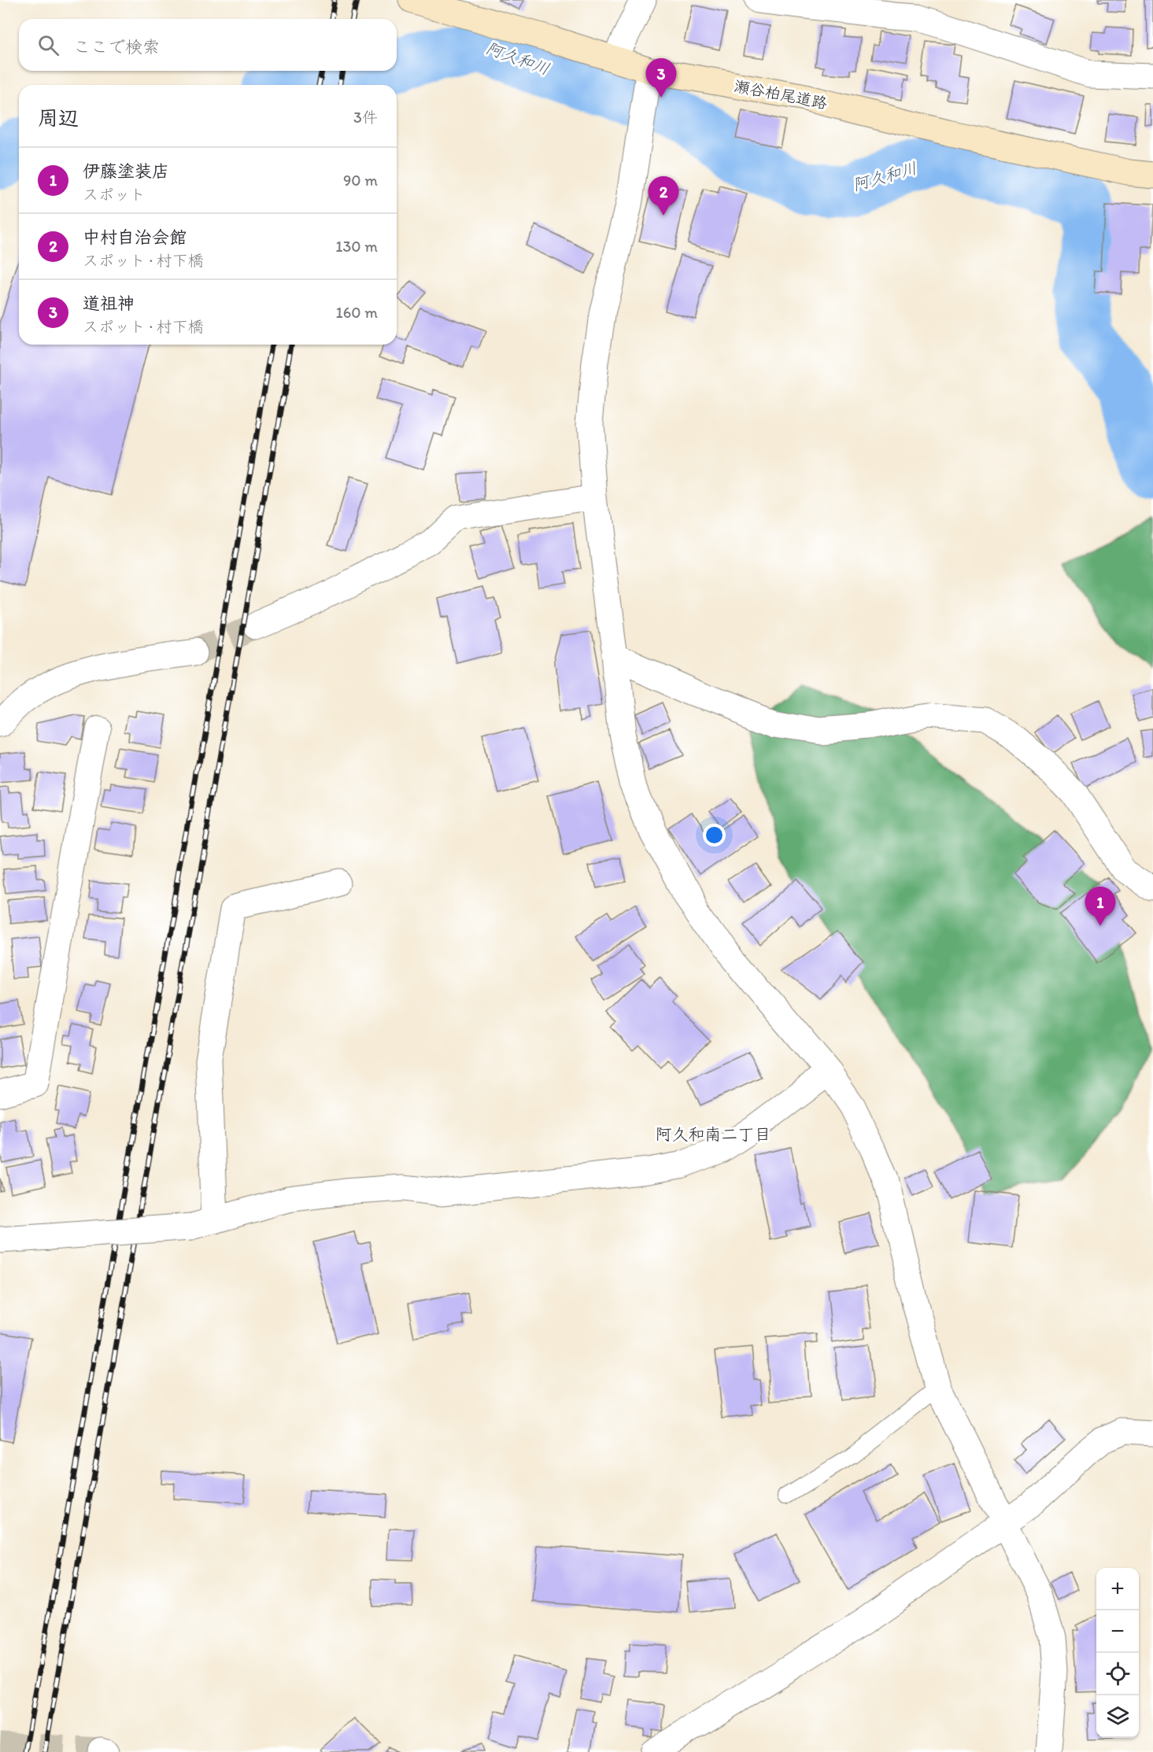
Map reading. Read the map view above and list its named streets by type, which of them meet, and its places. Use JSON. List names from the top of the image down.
{
  "streets": {
    "main road": ["瀬谷柏尾道路"]
  },
  "districts": ["阿久和南二丁目"],
  "water": ["阿久和川"],
  "page": {
    "search": "ここで検索",
    "pins": ["3", "2", "1"],
    "heading": ["周辺", "3件"],
    "list": [
      {
        "mark": "1",
        "name": "伊藤塗装店",
        "note": "スポット",
        "value": "90 m"
      },
      {
        "mark": "2",
        "name": "中村自治会館",
        "note": "スポット · 村下橋",
        "value": "130 m"
      },
      {
        "mark": "3",
        "name": "道祖神",
        "note": "スポット · 村下橋",
        "value": "160 m"
      }
    ],
    "map_buttons": ["+", "−"]
  }
}
